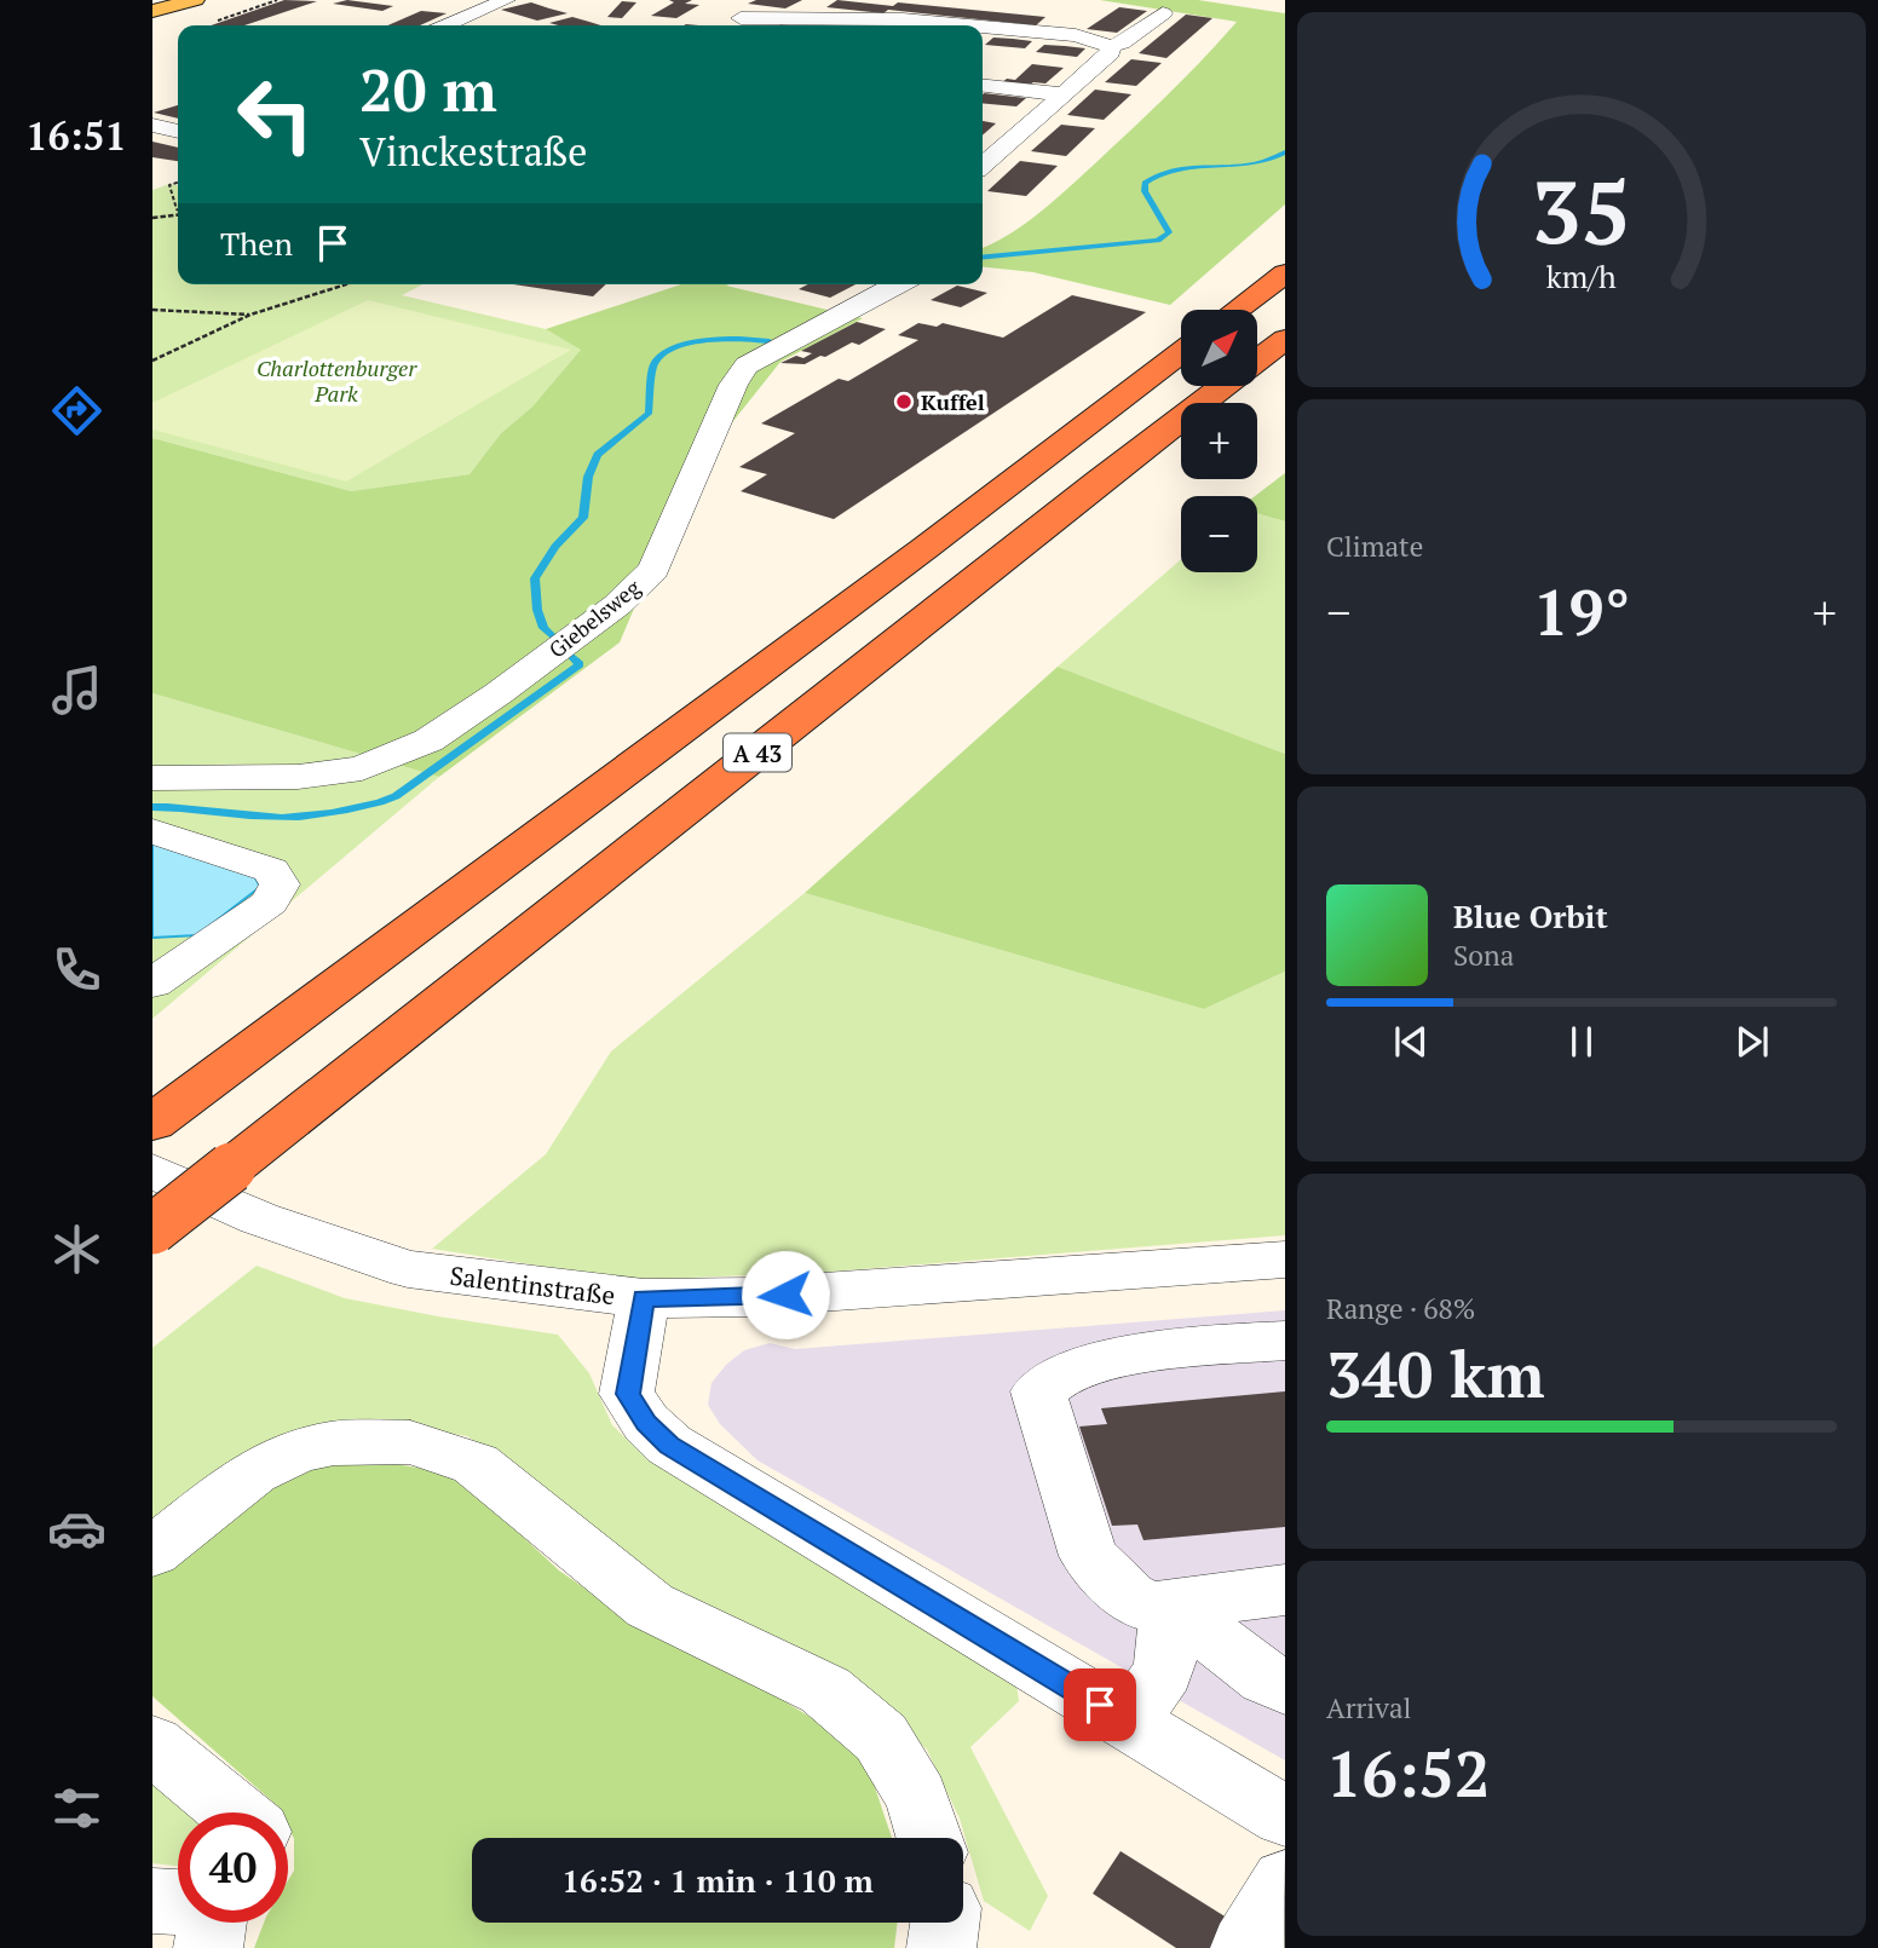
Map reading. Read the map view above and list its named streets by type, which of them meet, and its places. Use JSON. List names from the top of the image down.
{
  "streets": {
    "highway": ["A 43"],
    "street": ["Giebelsweg", "Salentinstraße"]
  },
  "parks": ["Charlottenburger Park"],
  "places": ["Kuffel"],
  "north": "top right",
  "page": {
    "tabs": "16:51",
    "turn": ["20 m", "Vinckestraße"],
    "then": "Then",
    "map_buttons": ["+", "−"],
    "tile": [
      "Climate",
      ["Range · 68%", "340 km"],
      ["Arrival", "16:52"]
    ],
    "heat": ["−", "19°", "+"],
    "song": ["Blue Orbit", "Sona"],
    "limit": "40",
    "trip": "16:52 · 1 min · 110 m",
    "gauge": ["35", "km/h"]
  }
}
